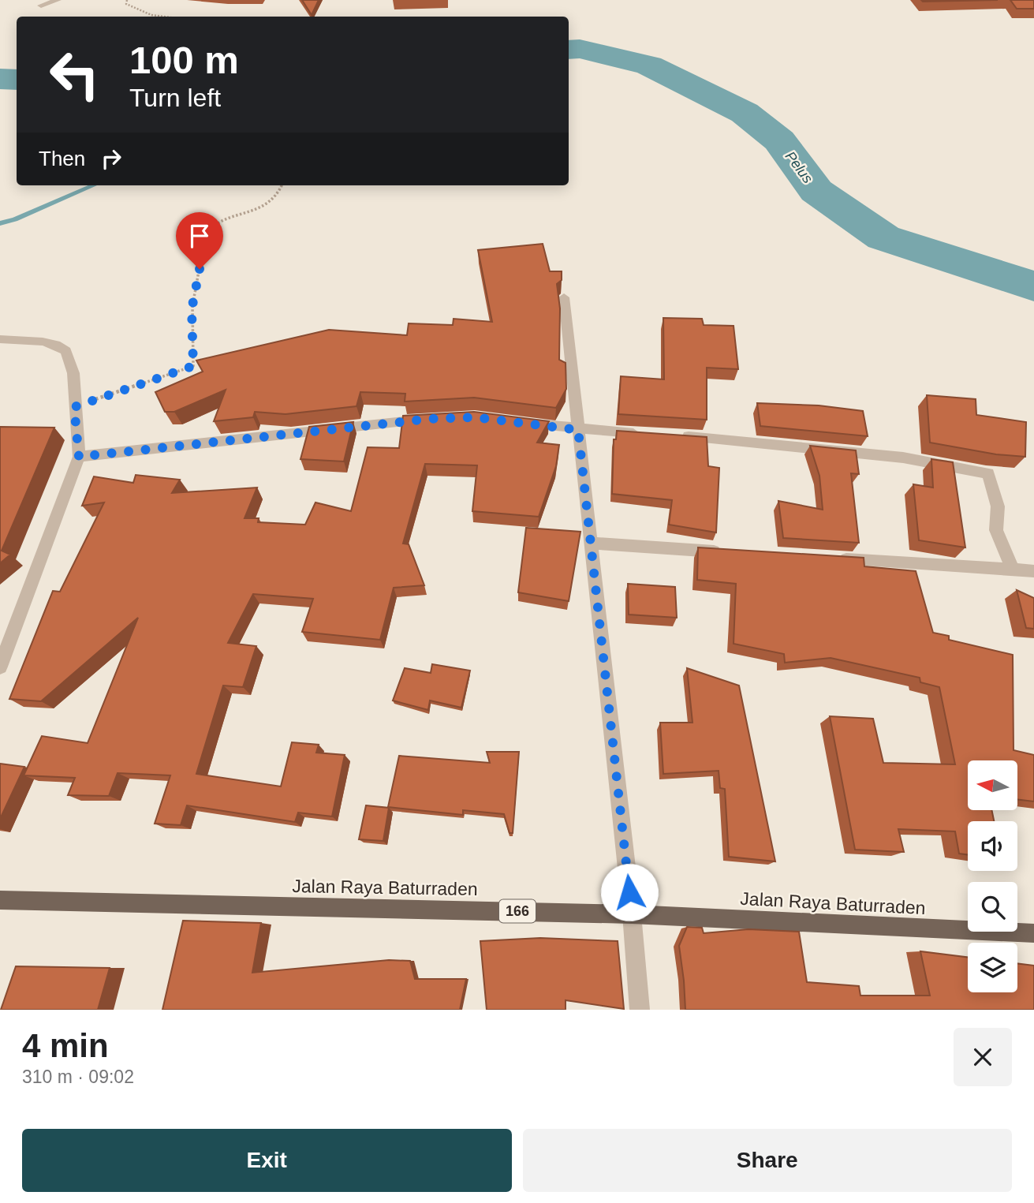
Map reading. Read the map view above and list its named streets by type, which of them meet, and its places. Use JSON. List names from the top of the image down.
{
  "streets": {
    "main road": ["Jalan Raya Baturraden", "166"]
  },
  "water": ["Pelus"],
  "north": "left",
  "page": {
    "turn": ["100 m", "Turn left"],
    "then": "Then",
    "heading": ["4 min", "310 m · 09:02"],
    "buttons": ["Exit", "Share"]
  }
}
